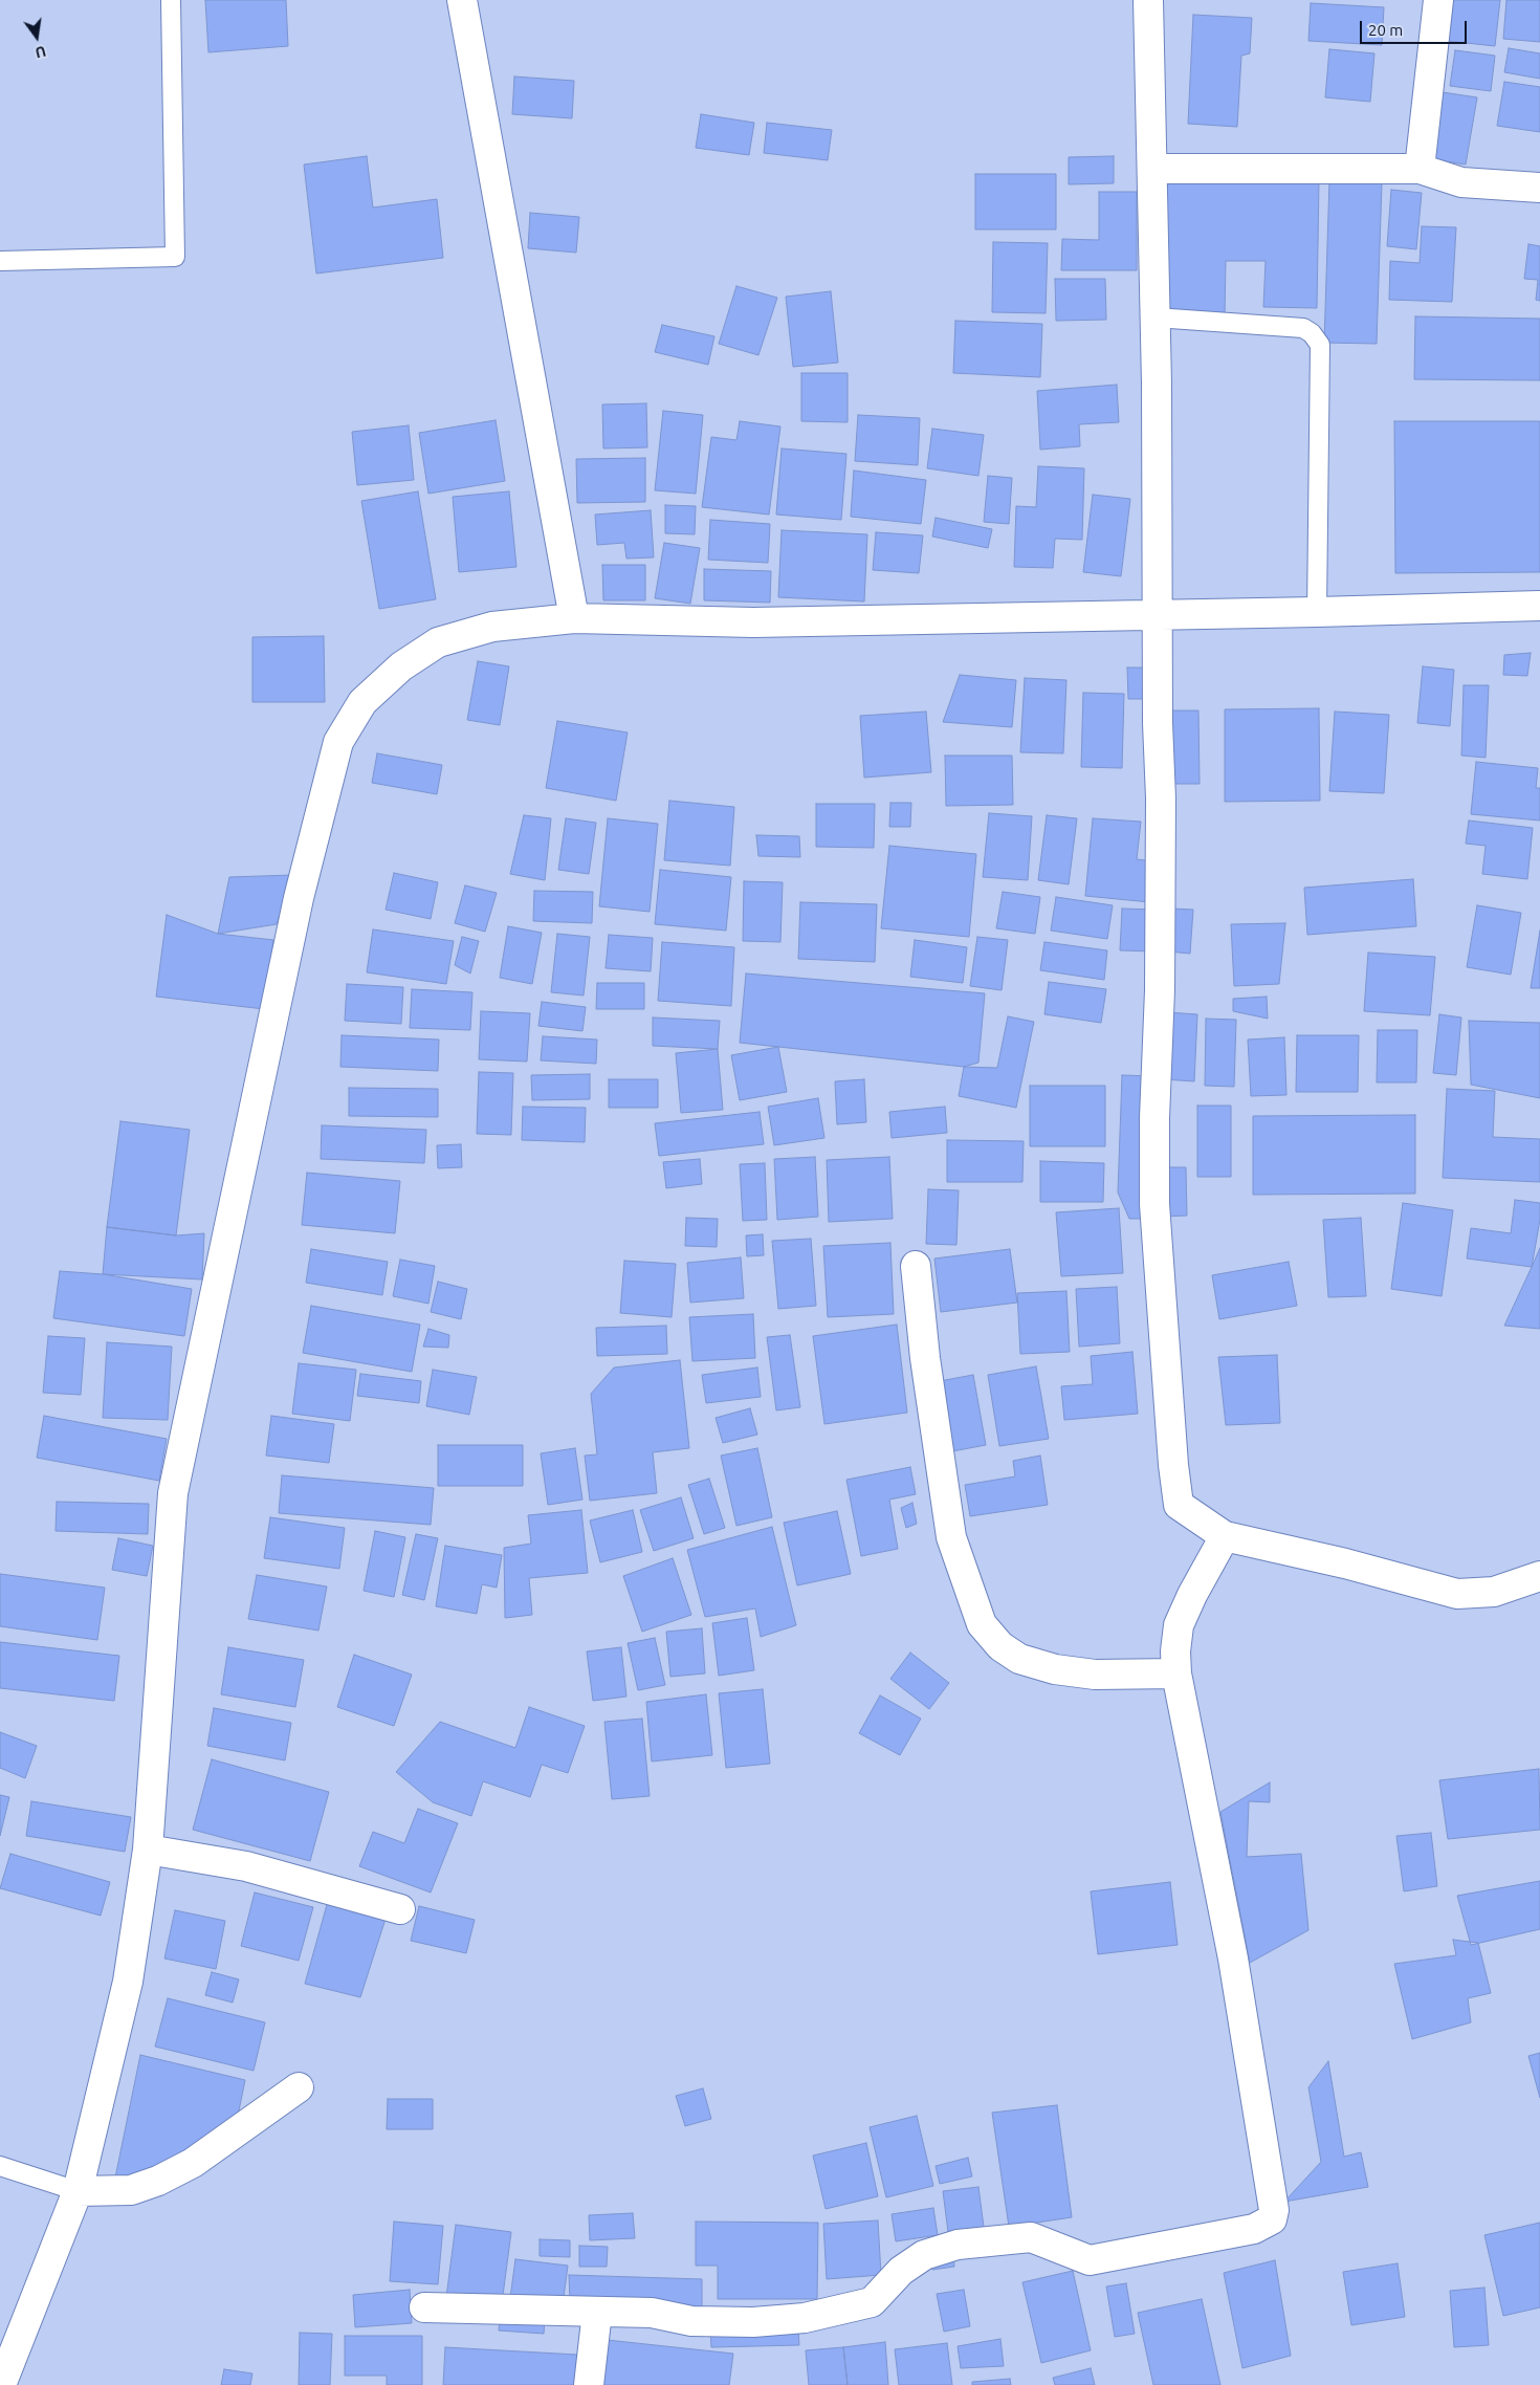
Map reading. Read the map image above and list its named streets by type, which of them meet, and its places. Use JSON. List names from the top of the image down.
{
  "scale_bar": "20 m",
  "north": "bottom"
}
